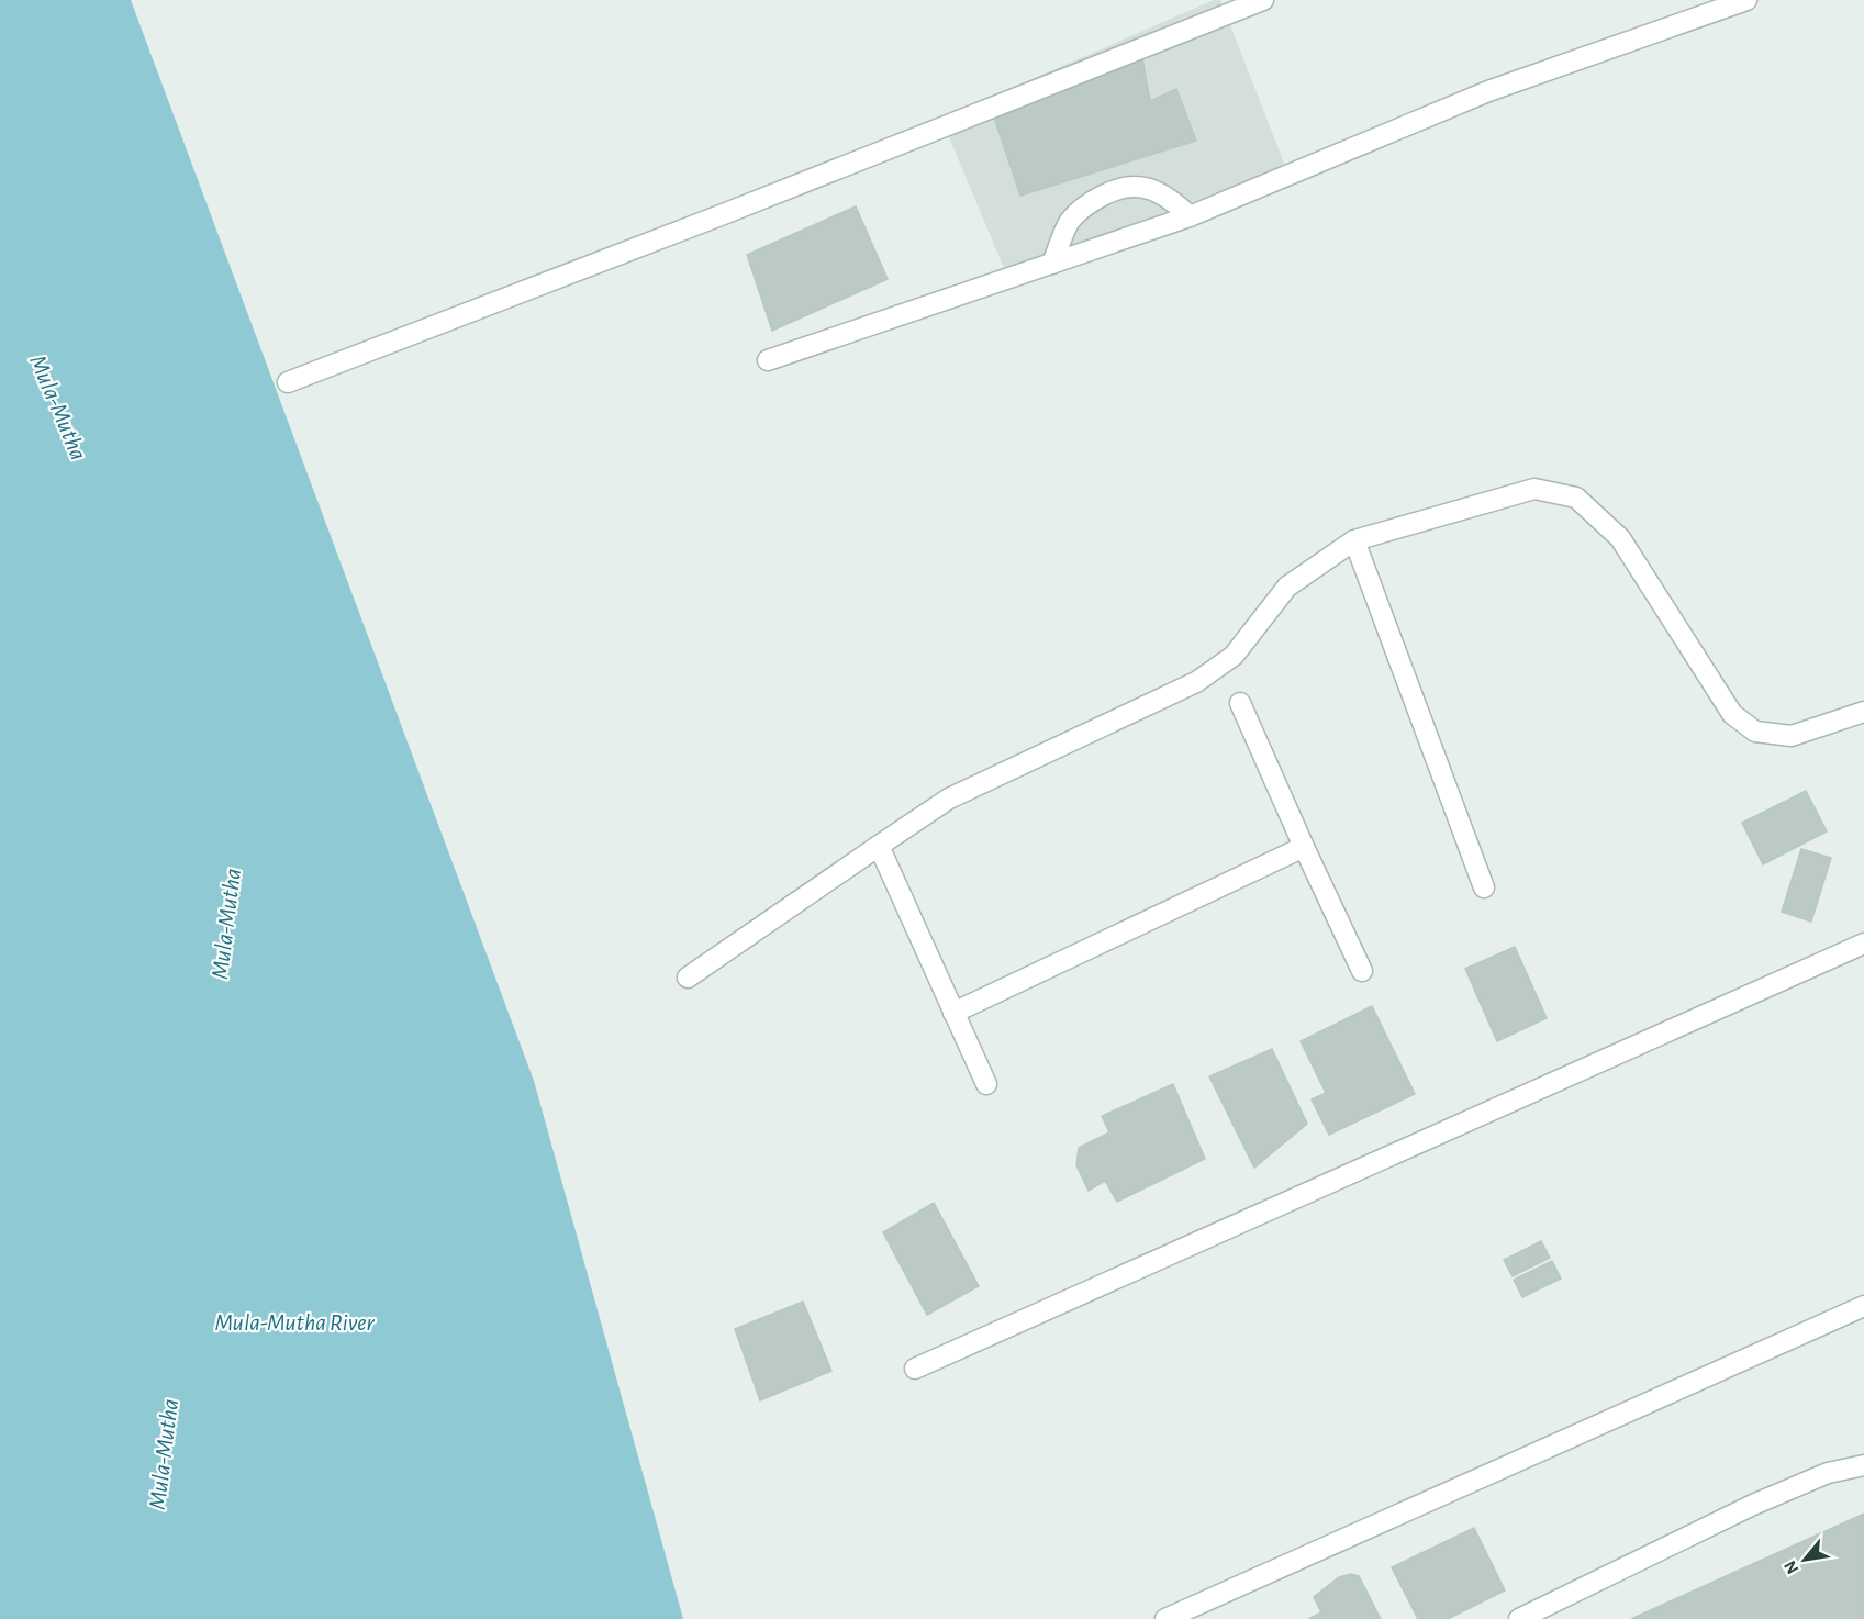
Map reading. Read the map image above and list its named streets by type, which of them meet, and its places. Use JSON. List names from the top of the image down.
{
  "water": ["Mula-Mutha", "Mula-Mutha River"],
  "north": "bottom left"
}
